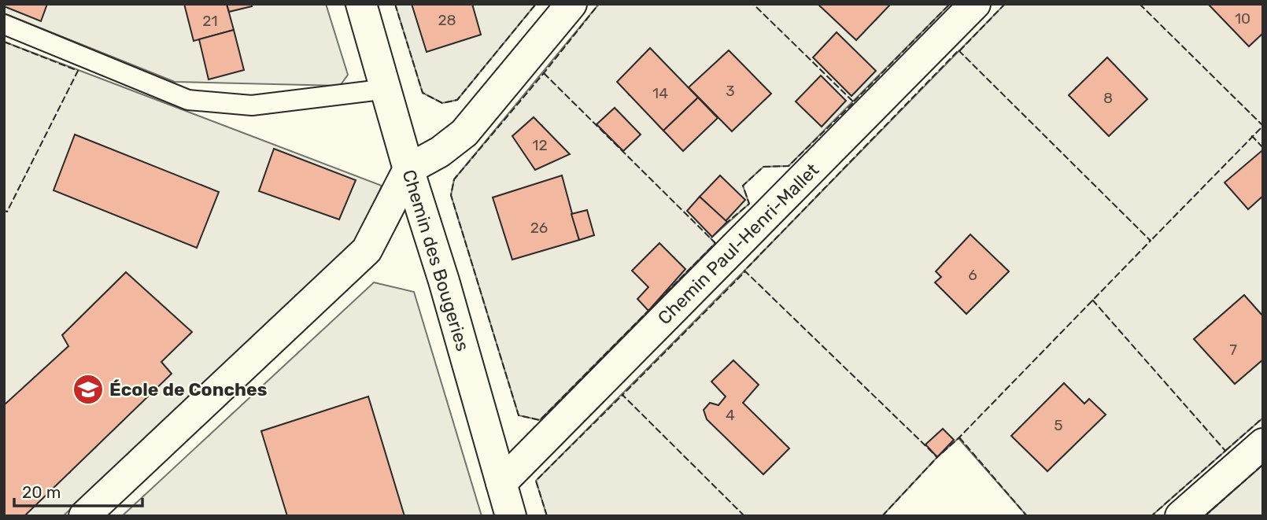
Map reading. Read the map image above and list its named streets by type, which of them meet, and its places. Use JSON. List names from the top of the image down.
{
  "streets": {
    "street": ["Chemin Paul-Henri-Mallet", "Chemin des Bougeries"]
  },
  "crossings": [
    ["Chemin Paul-Henri-Mallet", "Chemin des Bougeries"]
  ],
  "places": {
    "school or university": ["École de Conches"]
  },
  "house_numbers": [
    "10",
    "28",
    "21",
    "3",
    "14",
    "8",
    "12",
    "26",
    "6",
    "7",
    "4",
    "5"
  ],
  "scale_bar": "20 m"
}
